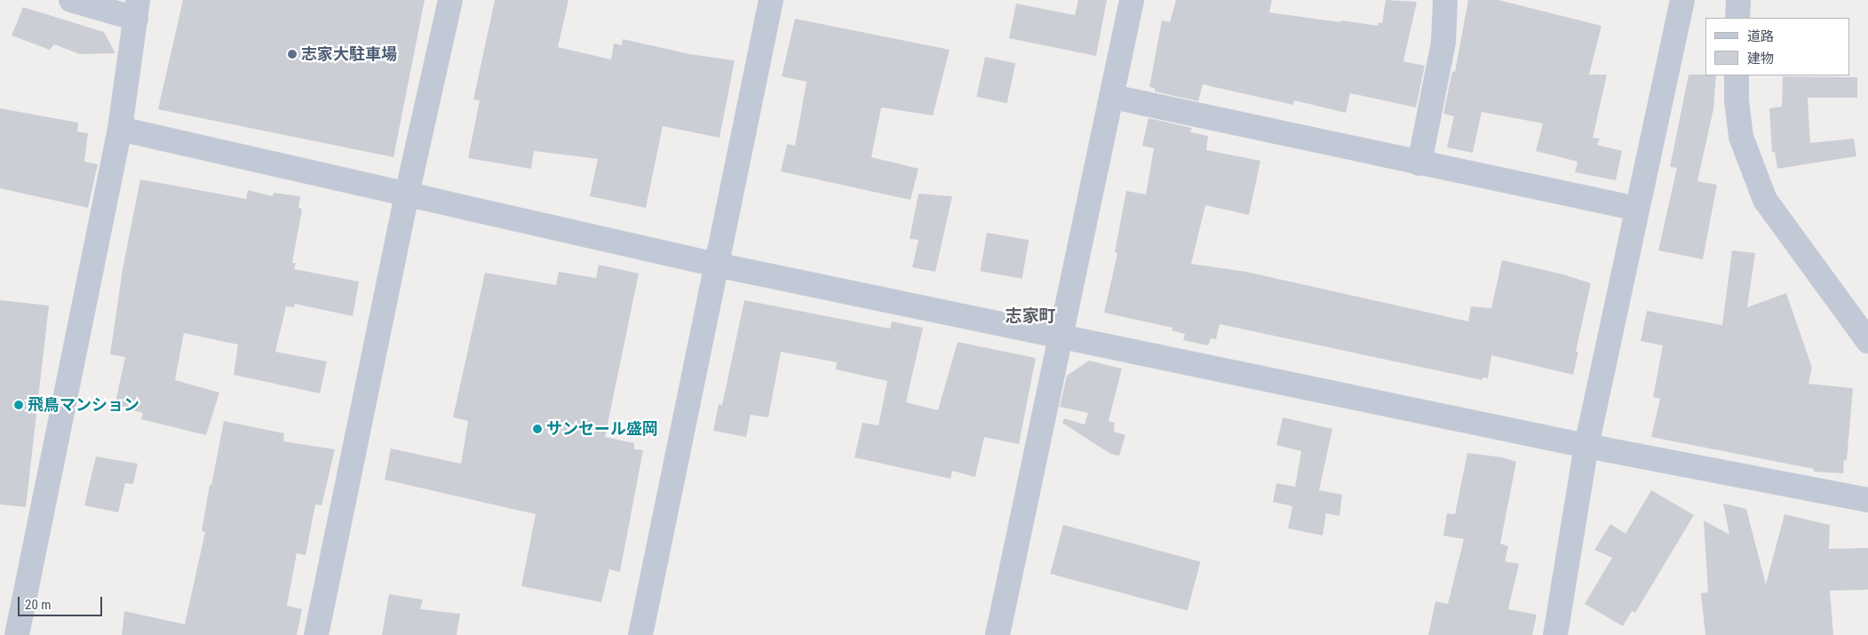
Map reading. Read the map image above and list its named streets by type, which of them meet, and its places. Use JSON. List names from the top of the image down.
{
  "districts": ["志家町"],
  "places": ["志家大駐車場", "飛鳥マンション", "サンセール盛岡"],
  "legend": ["道路", "建物"],
  "scale_bar": "20 m"
}
